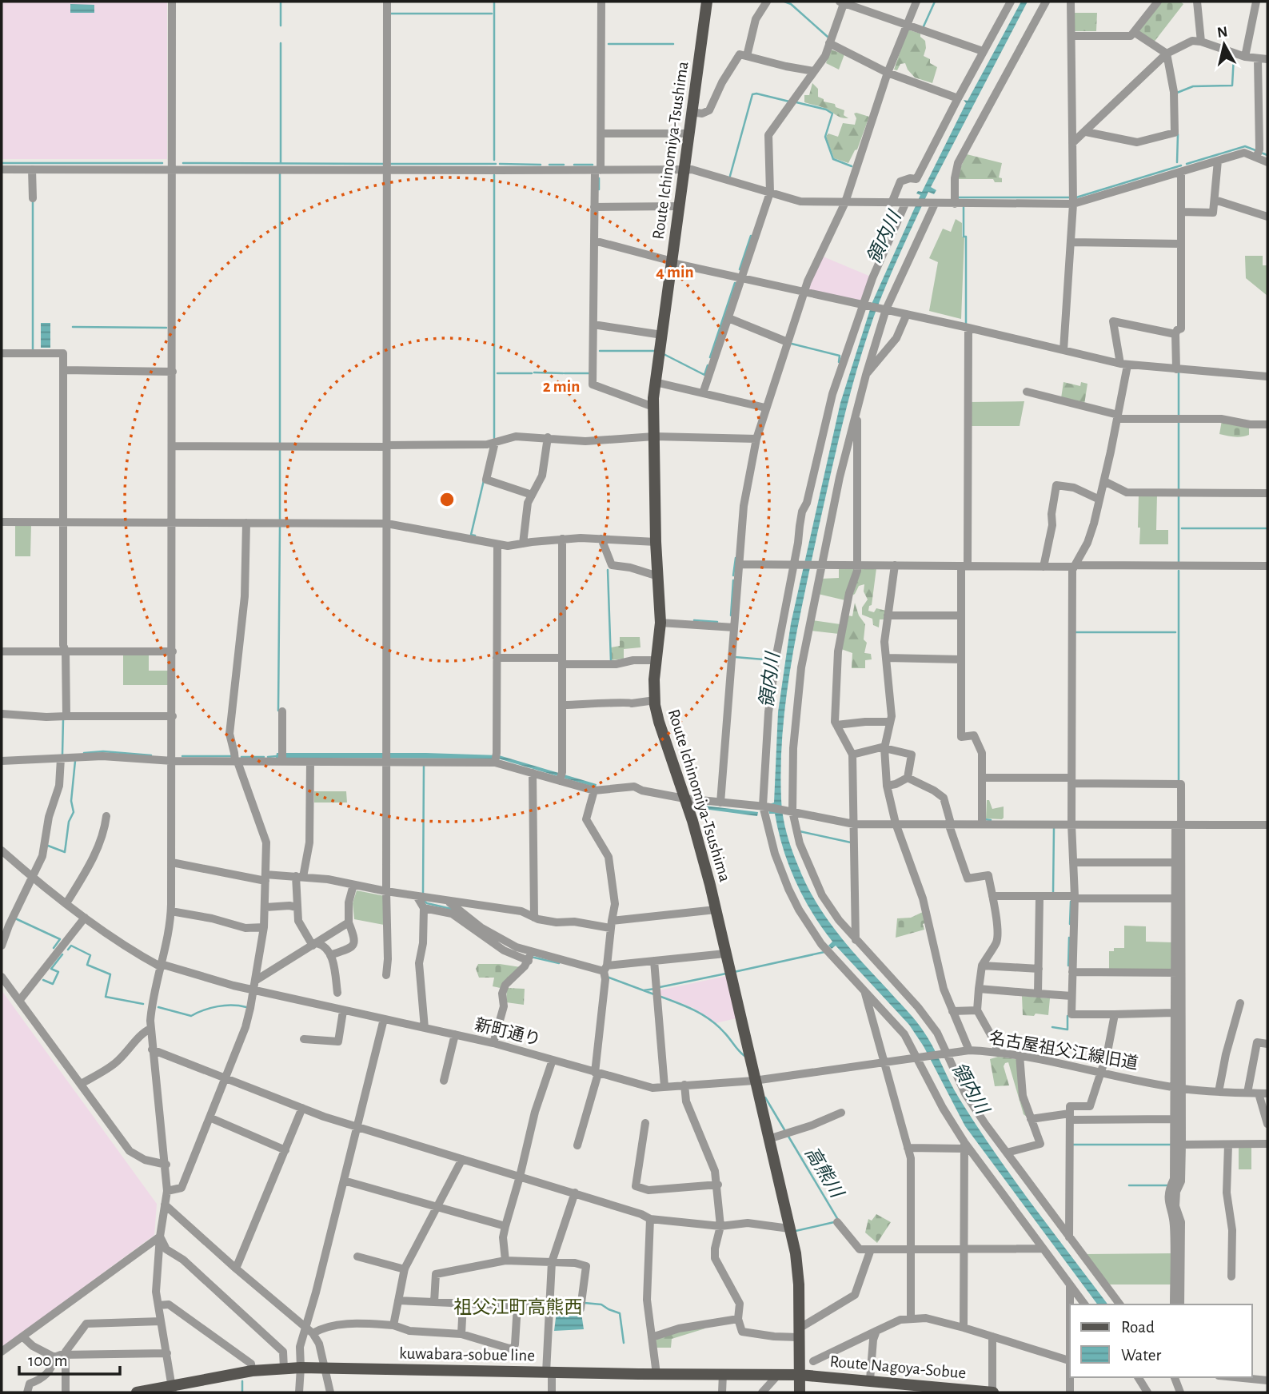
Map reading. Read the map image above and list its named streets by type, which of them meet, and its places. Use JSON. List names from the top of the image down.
{
  "streets": {
    "main road": ["Route Ichinomiya-Tsushima", "kuwabara-sobue line", "Route Nagoya-Sobue"],
    "street": ["新町通り", "名古屋祖父江線旧道"]
  },
  "crossings": [
    ["Route Ichinomiya-Tsushima", "新町通り"],
    ["Route Ichinomiya-Tsushima", "名古屋祖父江線旧道"],
    ["Route Ichinomiya-Tsushima", "kuwabara-sobue line"],
    ["Route Ichinomiya-Tsushima", "Route Nagoya-Sobue"],
    ["新町通り", "名古屋祖父江線旧道"],
    ["kuwabara-sobue line", "Route Nagoya-Sobue"]
  ],
  "districts": ["祖父江町高熊西"],
  "water": ["領内川", "高熊川"],
  "legend": ["Road", "Water"],
  "scale_bar": "100 m",
  "north": "top",
  "rings": ["4 min", "2 min"]
}
